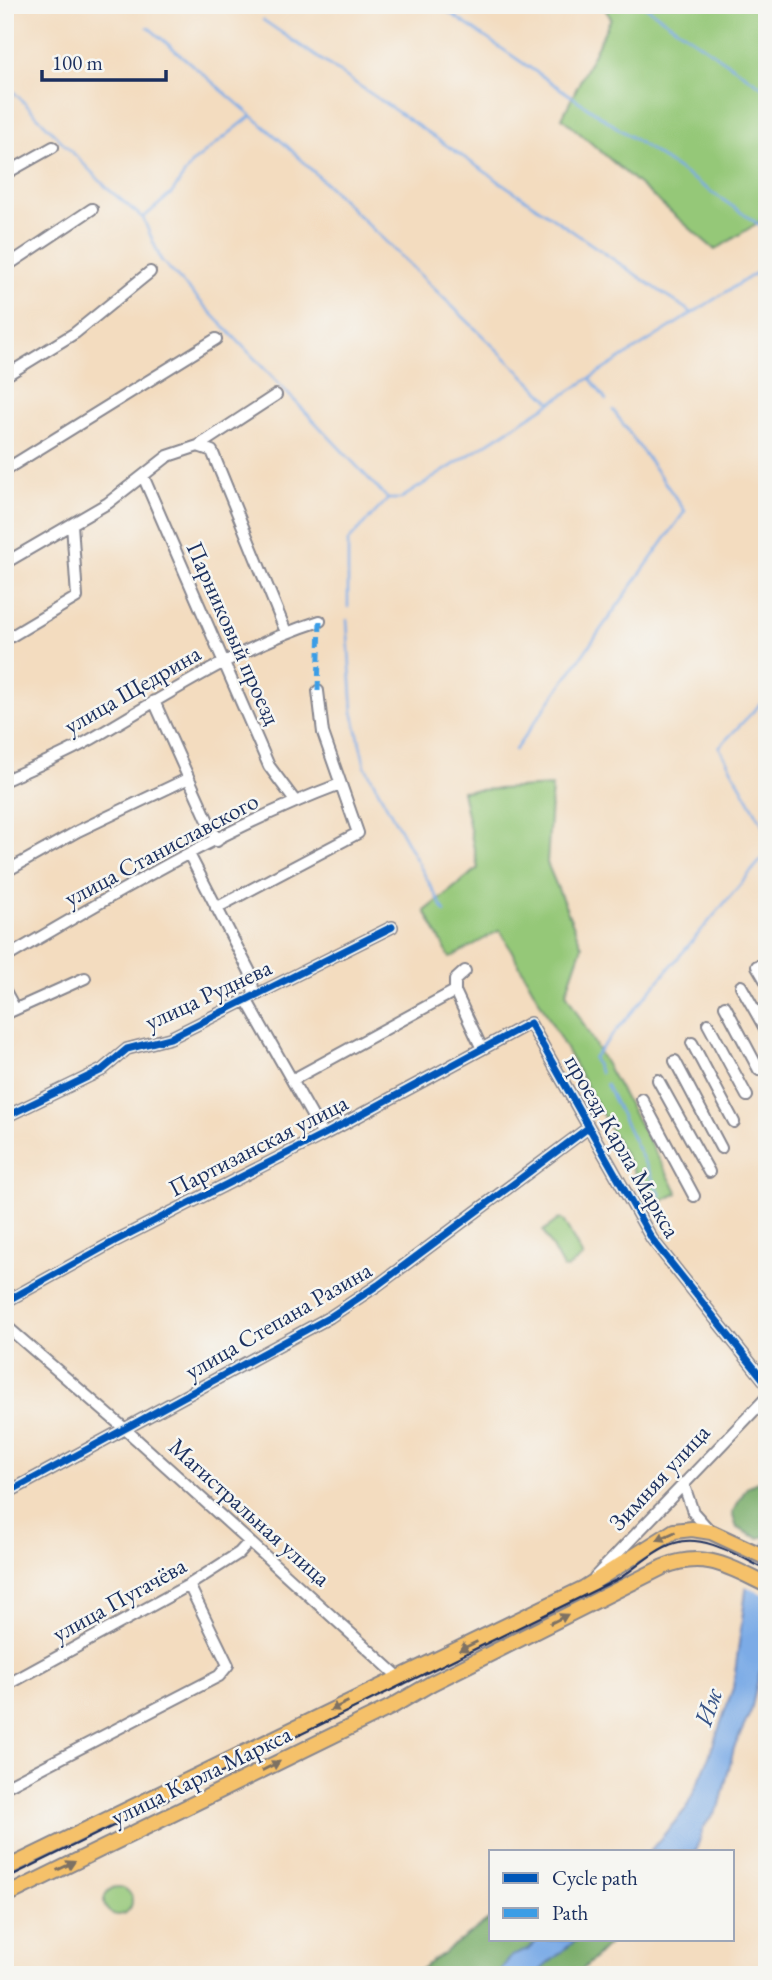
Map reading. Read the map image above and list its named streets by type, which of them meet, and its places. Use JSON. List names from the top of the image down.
{
  "streets": {
    "main road": ["Магистральная улица", "улица Карла Маркса"],
    "street": [
      "Парниковый проезд",
      "улица Щедрина",
      "улица Станиславского",
      "улица Руднева",
      "Партизанская улица",
      "проезд Карла Маркса",
      "улица Степана Разина",
      "Зимняя улица",
      "улица Пугачёва"
    ]
  },
  "crossings": [
    ["Парниковый проезд", "улица Щедрина"],
    ["Парниковый проезд", "улица Станиславского"],
    ["Партизанская улица", "проезд Карла Маркса"],
    ["проезд Карла Маркса", "улица Степана Разина"],
    ["улица Степана Разина", "Магистральная улица"],
    ["Магистральная улица", "улица Пугачёва"],
    ["Магистральная улица", "улица Карла Маркса"]
  ],
  "water": ["Иж"],
  "legend": ["Cycle path", "Path"],
  "scale_bar": "100 m"
}
